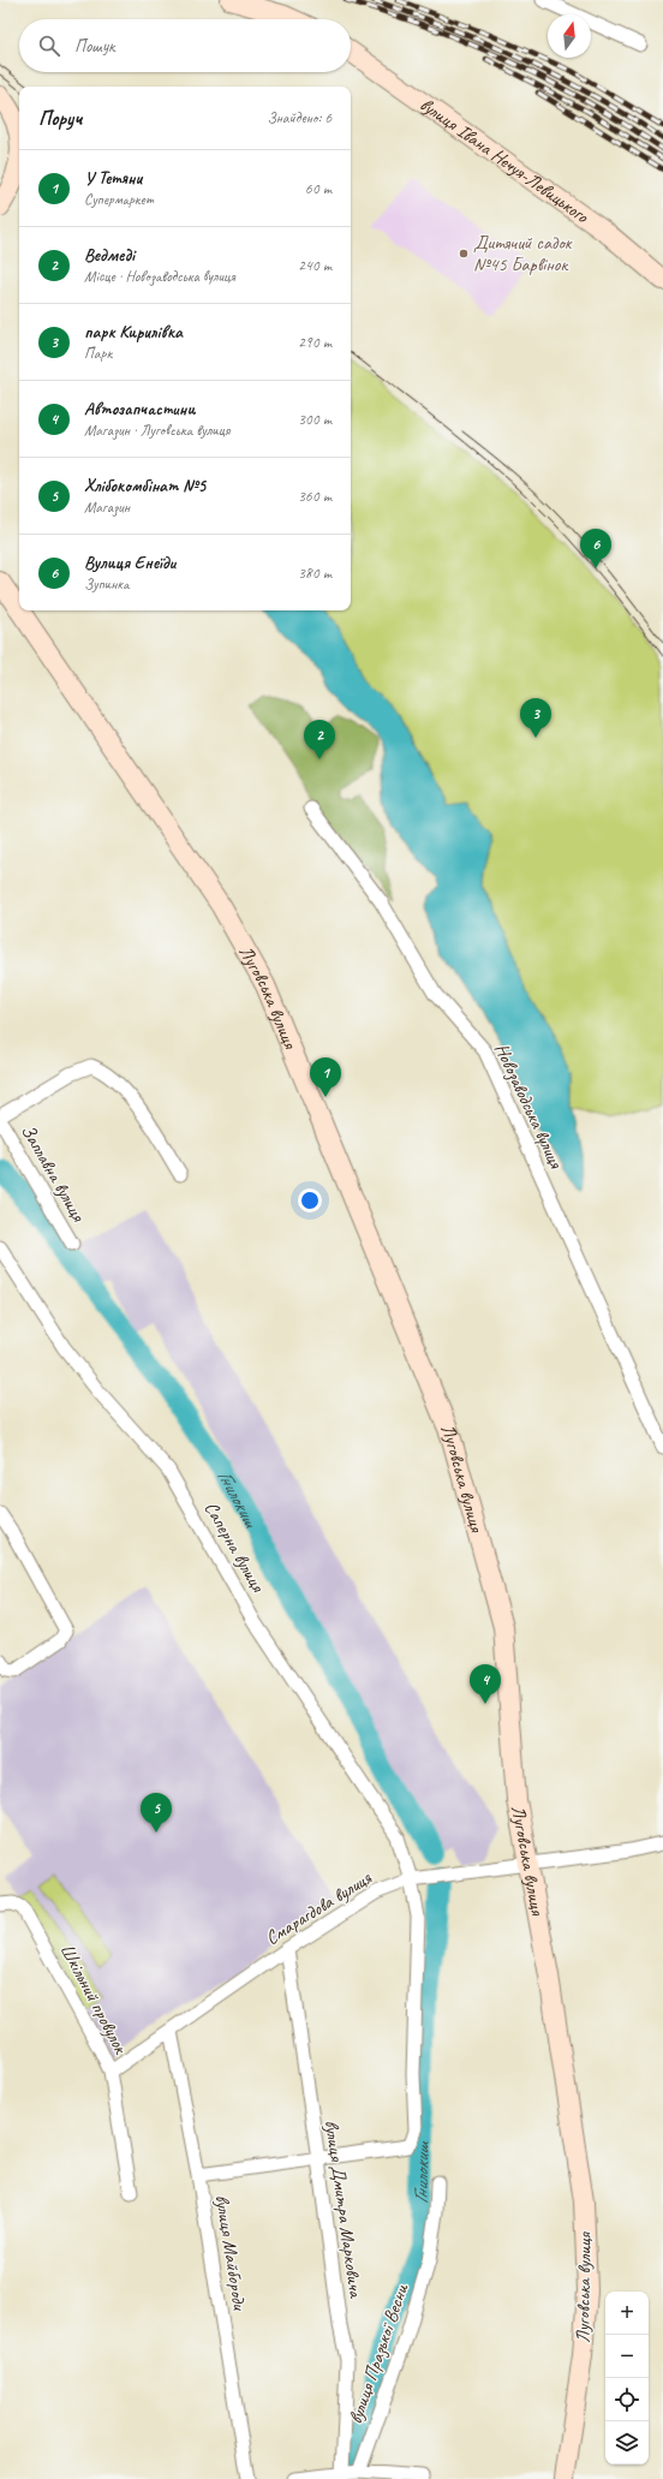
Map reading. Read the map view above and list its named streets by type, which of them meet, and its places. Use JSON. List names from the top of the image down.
{
  "streets": {
    "street": [
      "вулиця Івана Нечуя-Левицького",
      "Луговська вулиця",
      "Новозаводська вулиця",
      "Заплавна вулиця",
      "Саперна вулиця",
      "Смарагдова вулиця",
      "Шкільний провулок",
      "вулиця Дмитра Марковича",
      "вулиця Майбороди",
      "вулиця Празької Весни"
    ]
  },
  "crossings": [
    ["Луговська вулиця", "Смарагдова вулиця"],
    ["Саперна вулиця", "Смарагдова вулиця"],
    ["Смарагдова вулиця", "Шкільний провулок"],
    ["Смарагдова вулиця", "вулиця Дмитра Марковича"],
    ["Смарагдова вулиця", "вулиця Майбороди"]
  ],
  "water": ["Гнилокиш"],
  "places": ["Дитячий садок №45 Барвінок"],
  "north": "top",
  "page": {
    "search": "Пошук",
    "heading": ["Поруч", "Знайдено: 6"],
    "list": [
      {
        "mark": "1",
        "name": "У Тетяни",
        "note": "Супермаркет",
        "value": "60 m"
      },
      {
        "mark": "2",
        "name": "Ведмеді",
        "note": "Місце · Новозаводська вулиця",
        "value": "240 m"
      },
      {
        "mark": "3",
        "name": "парк Кирилівка",
        "note": "Парк",
        "value": "290 m"
      },
      {
        "mark": "4",
        "name": "Автозапчастини",
        "note": "Магазин · Луговська вулиця",
        "value": "300 m"
      },
      {
        "mark": "5",
        "name": "Хлібокомбінат №5",
        "note": "Магазин",
        "value": "360 m"
      },
      {
        "mark": "6",
        "name": "Вулиця Енеїди",
        "note": "Зупинка",
        "value": "380 m"
      }
    ],
    "pins": [
      "6",
      "3",
      "2",
      "1",
      "4",
      "5"
    ],
    "map_buttons": ["+", "−"]
  }
}
